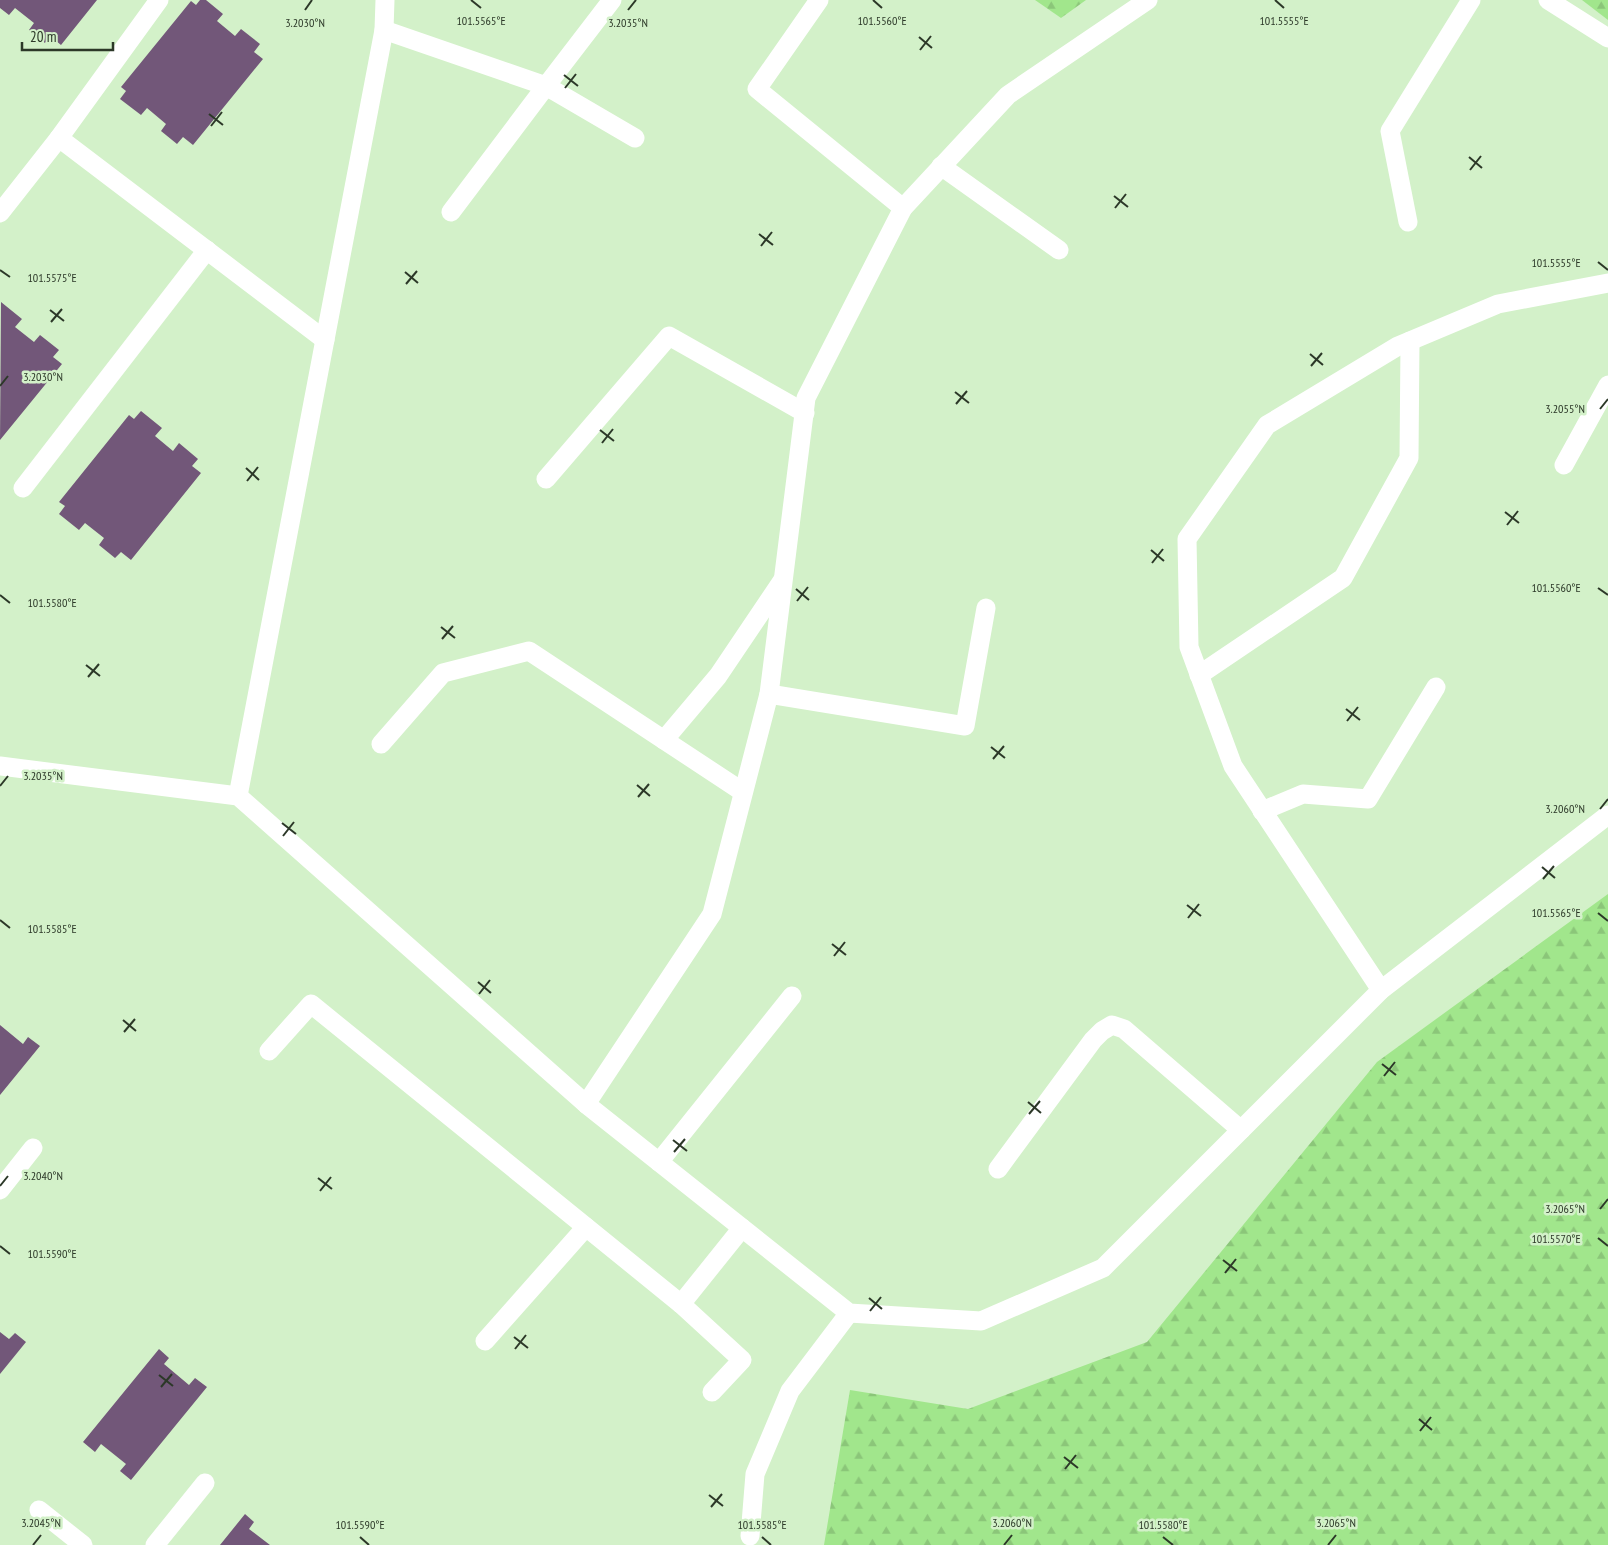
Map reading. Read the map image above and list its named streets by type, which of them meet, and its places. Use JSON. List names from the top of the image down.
{
  "scale_bar": "20 m",
  "coordinates": [
    "101.5565°E",
    "101.5560°E",
    "101.5555°E",
    "3.2030°N",
    "3.2035°N",
    "101.5575°E",
    "3.2055°N",
    "101.5580°E",
    "3.2060°N",
    "101.5585°E",
    "3.2040°N",
    "3.2065°N",
    "101.5570°E",
    "101.5590°E",
    "3.2045°N"
  ]
}
